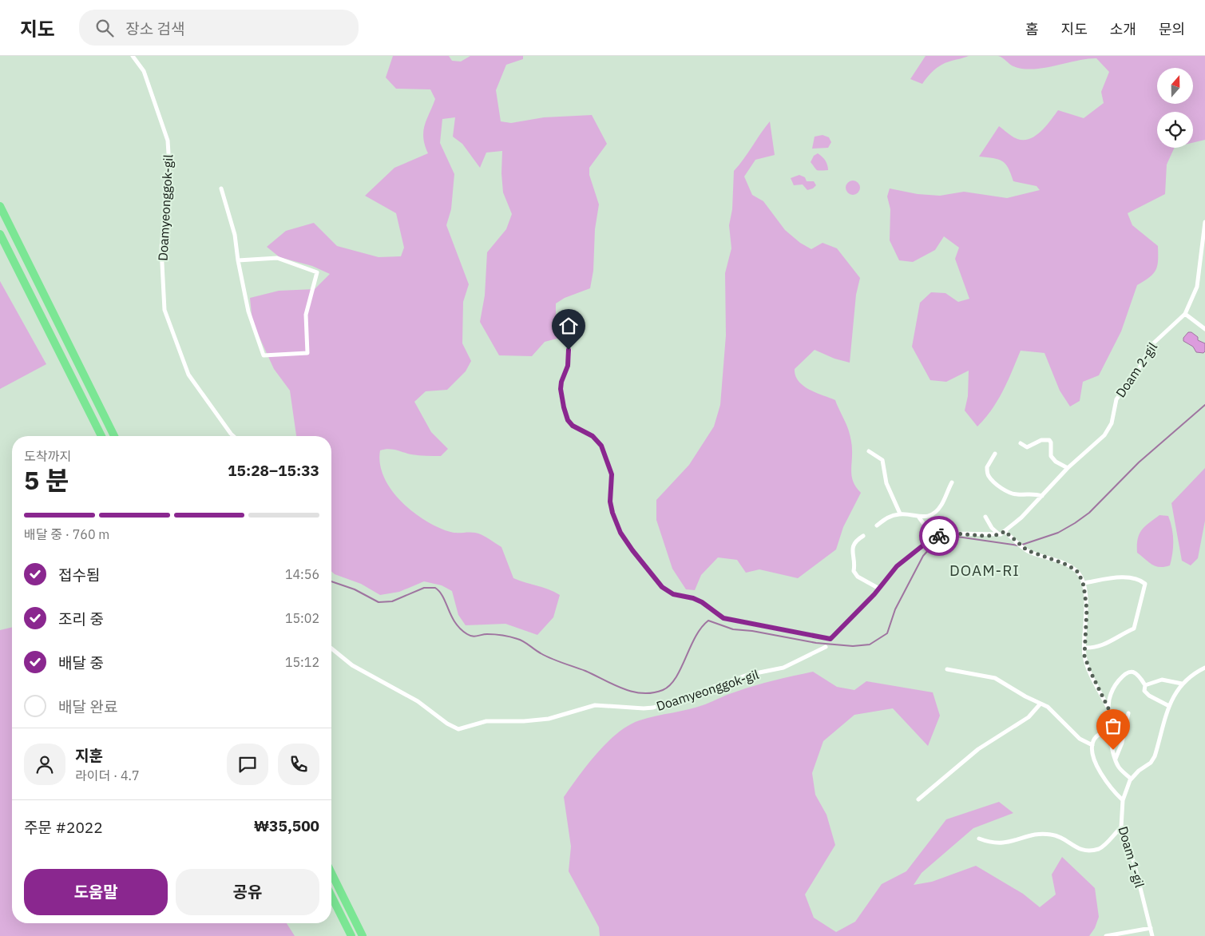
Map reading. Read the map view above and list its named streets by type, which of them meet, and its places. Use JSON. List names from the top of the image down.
{
  "streets": {
    "street": ["Doamyeonggok-gil", "Doam 2-gil", "Doam 1-gil"]
  },
  "districts": ["DOAM-RI"],
  "north": "top",
  "page": {
    "header": "지도",
    "search": "장소 검색",
    "nav": [
      "홈",
      "지도",
      "소개",
      "문의"
    ],
    "heading": ["5 분", "도착까지", "15:28–15:33"],
    "panel": [
      "지훈",
      "라이더 · 4.7",
      "주문 #2022",
      "₩35,500"
    ],
    "bar": "배달 중 · 760 m",
    "list": [
      ["접수됨", "14:56"],
      ["조리 중", "15:02"],
      ["배달 중", "15:12"],
      "배달 완료"
    ],
    "buttons": ["도움말", "공유"]
  }
}
